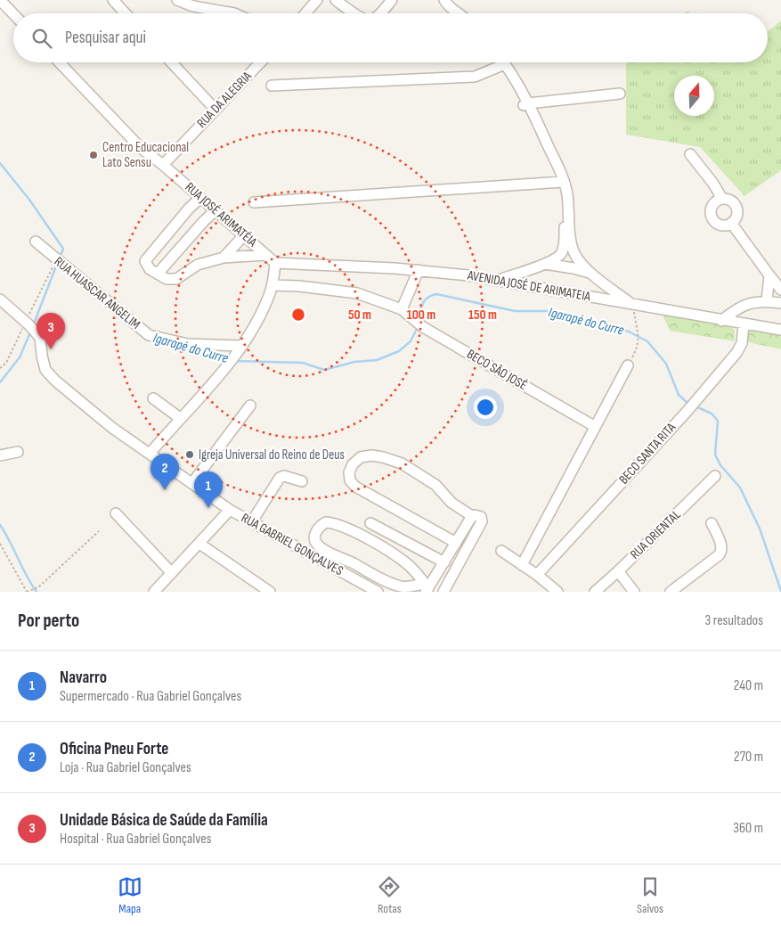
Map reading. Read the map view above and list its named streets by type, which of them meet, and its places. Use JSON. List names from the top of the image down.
{
  "streets": {
    "street": [
      "RUA DA ALEGRIA",
      "RUA JOSÉ ARIMATÉIA",
      "AVENIDA JOSÉ DE ARIMATEIA",
      "RUA HUASCAR ANGELIM",
      "BECO SÃO JOSÉ",
      "BECO SANTA RITA",
      "RUA ORIENTAL",
      "RUA GABRIEL GONÇALVES"
    ]
  },
  "crossings": [
    ["RUA DA ALEGRIA", "RUA JOSÉ ARIMATÉIA"],
    ["RUA JOSÉ ARIMATÉIA", "AVENIDA JOSÉ DE ARIMATEIA"],
    ["AVENIDA JOSÉ DE ARIMATEIA", "BECO SANTA RITA"]
  ],
  "water": ["Igarapé do Curre"],
  "places": ["Centro Educacional Lato Sensu", "Igreja Universal do Reino de Deus"],
  "north": "top",
  "page": {
    "search": "Pesquisar aqui",
    "pins": ["3", "2", "1"],
    "heading": ["Por perto", "3 resultados"],
    "list": [
      {
        "mark": "1",
        "name": "Navarro",
        "note": "Supermercado · Rua Gabriel Gonçalves",
        "value": "240 m"
      },
      {
        "mark": "2",
        "name": "Oficina Pneu Forte",
        "note": "Loja · Rua Gabriel Gonçalves",
        "value": "270 m"
      },
      {
        "mark": "3",
        "name": "Unidade Básica de Saúde da Família",
        "note": "Hospital · Rua Gabriel Gonçalves",
        "value": "360 m"
      }
    ],
    "nav": ["Mapa", "Rotas", "Salvos"]
  },
  "rings": ["50 m", "100 m", "150 m"]
}
